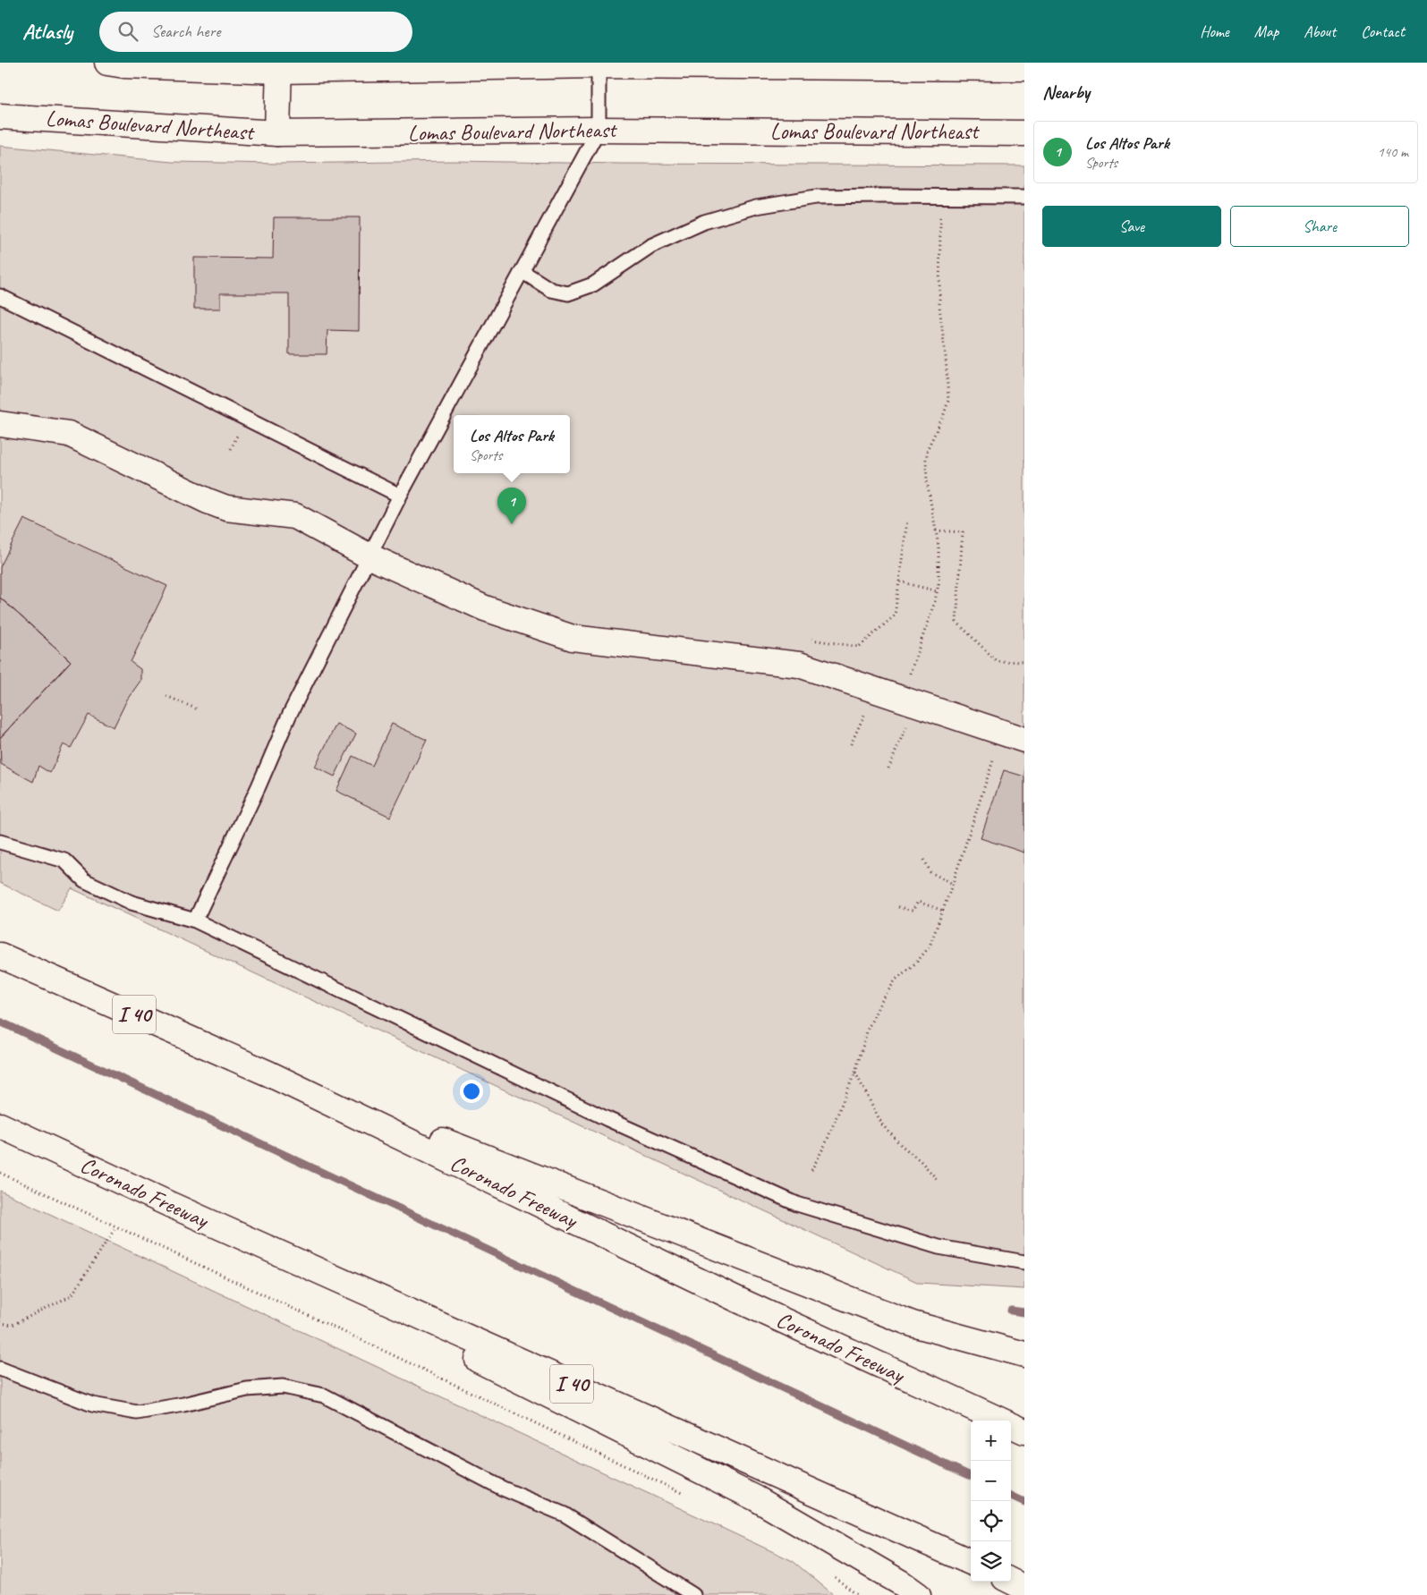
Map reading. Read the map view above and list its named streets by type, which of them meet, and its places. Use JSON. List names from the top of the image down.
{
  "streets": {
    "main road": ["Lomas Boulevard Northeast", "I 40", "Coronado Freeway"]
  },
  "page": {
    "header": "Atlasly",
    "search": "Search here",
    "nav": [
      "Home",
      "Map",
      "About",
      "Contact"
    ],
    "heading": "Nearby",
    "list": [
      {
        "mark": "1",
        "name": "Los Altos Park",
        "note": "Sports",
        "value": "140 m"
      }
    ],
    "buttons": ["Save", "Share"],
    "popup": ["Los Altos Park", "Sports"],
    "pins": "1",
    "map_buttons": ["+", "−"]
  }
}
